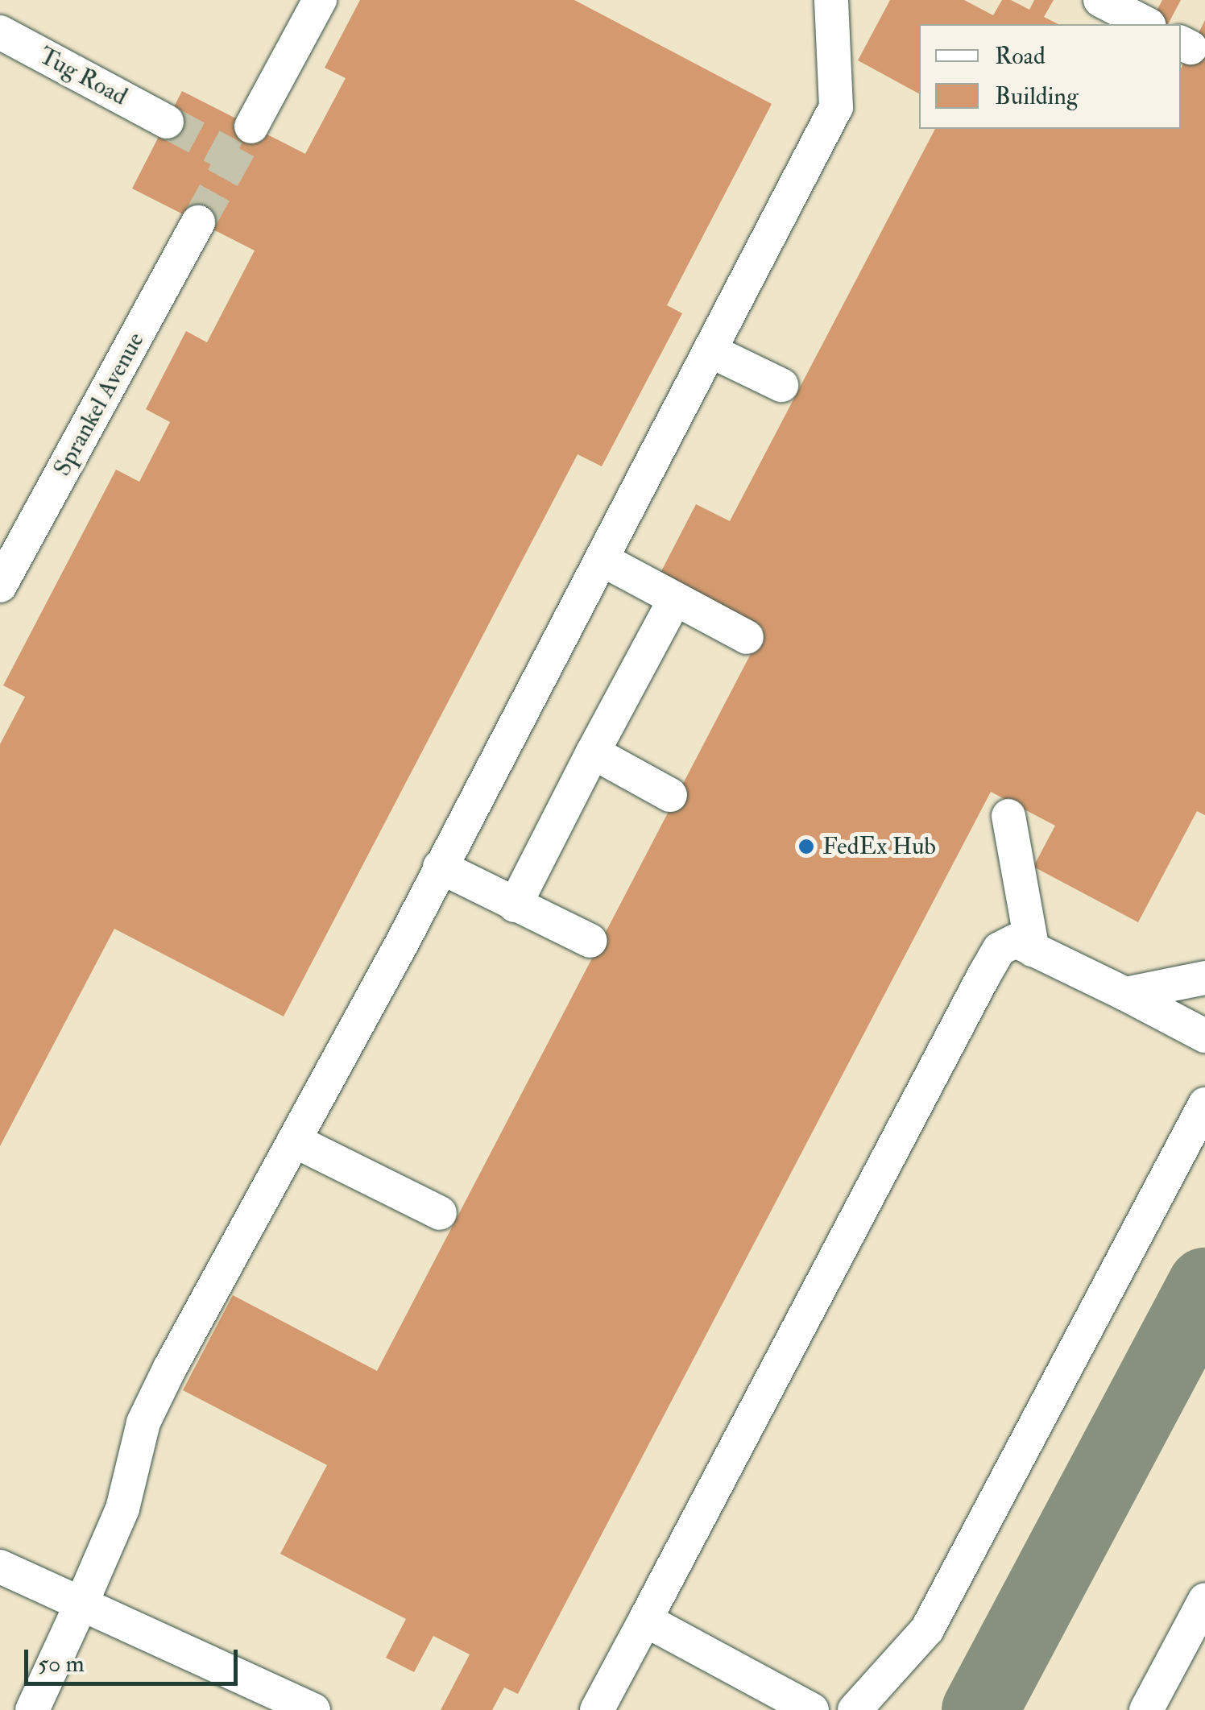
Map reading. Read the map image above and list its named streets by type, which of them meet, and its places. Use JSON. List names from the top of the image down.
{
  "streets": {
    "street": ["Tug Road", "Sprankel Avenue"]
  },
  "places": ["FedEx Hub"],
  "legend": ["Road", "Building"],
  "scale_bar": "50 m"
}
